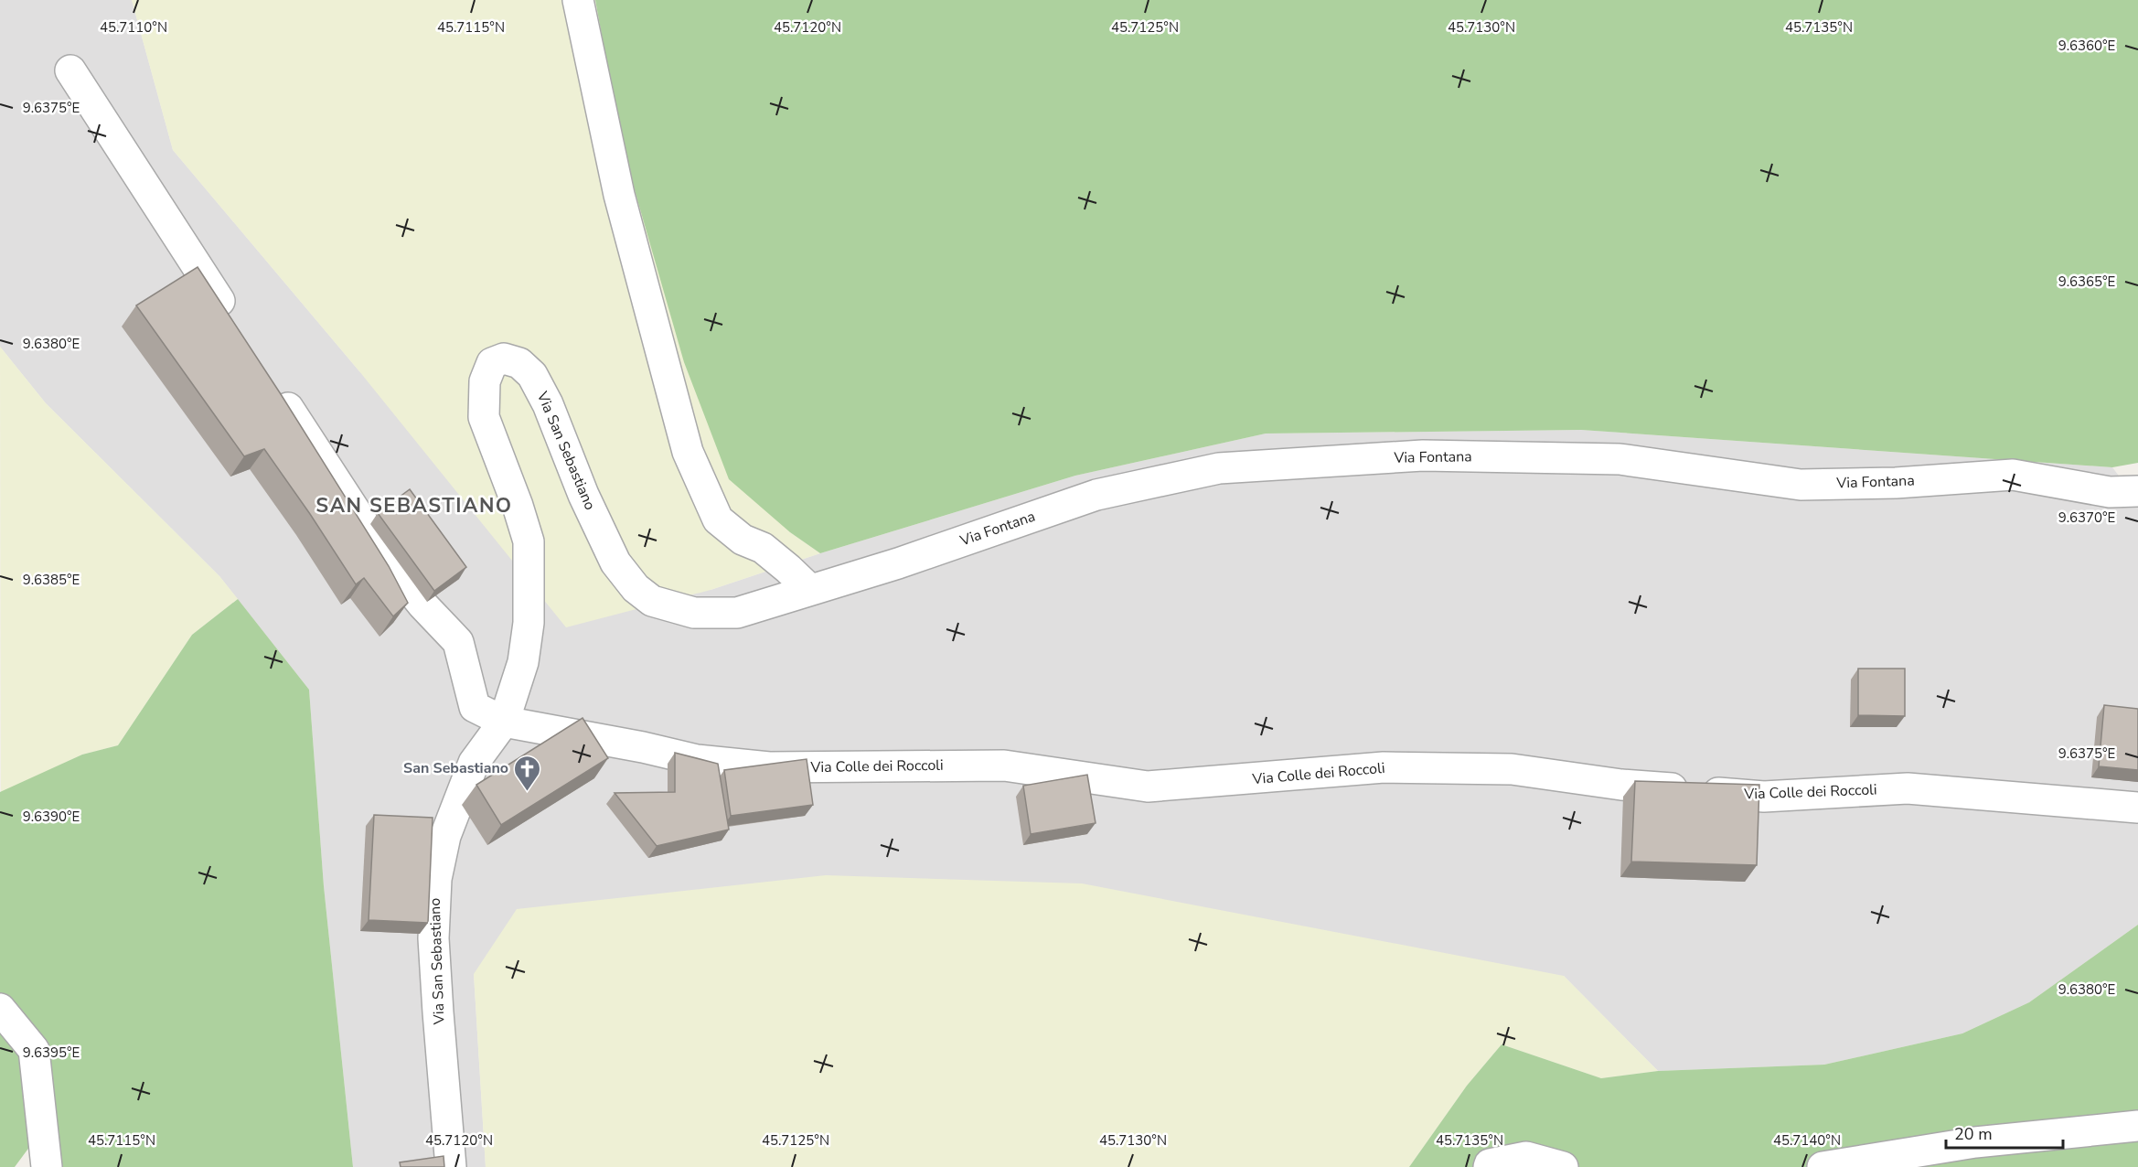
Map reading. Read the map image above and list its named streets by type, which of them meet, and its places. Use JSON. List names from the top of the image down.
{
  "streets": {
    "street": ["Via San Sebastiano", "Via Fontana", "Via Colle dei Roccoli"]
  },
  "crossings": [
    ["Via San Sebastiano", "Via Fontana"],
    ["Via San Sebastiano", "Via Colle dei Roccoli"]
  ],
  "districts": ["SAN SEBASTIANO"],
  "places": {
    "church": ["San Sebastiano"]
  },
  "scale_bar": "20 m",
  "coordinates": [
    "45.7110°N",
    "45.7115°N",
    "45.7120°N",
    "45.7125°N",
    "45.7130°N",
    "45.7135°N",
    "9.6360°E",
    "9.6375°E",
    "9.6365°E",
    "9.6380°E",
    "9.6370°E",
    "9.6385°E",
    "9.6390°E",
    "9.6395°E",
    "45.7140°N"
  ]
}
